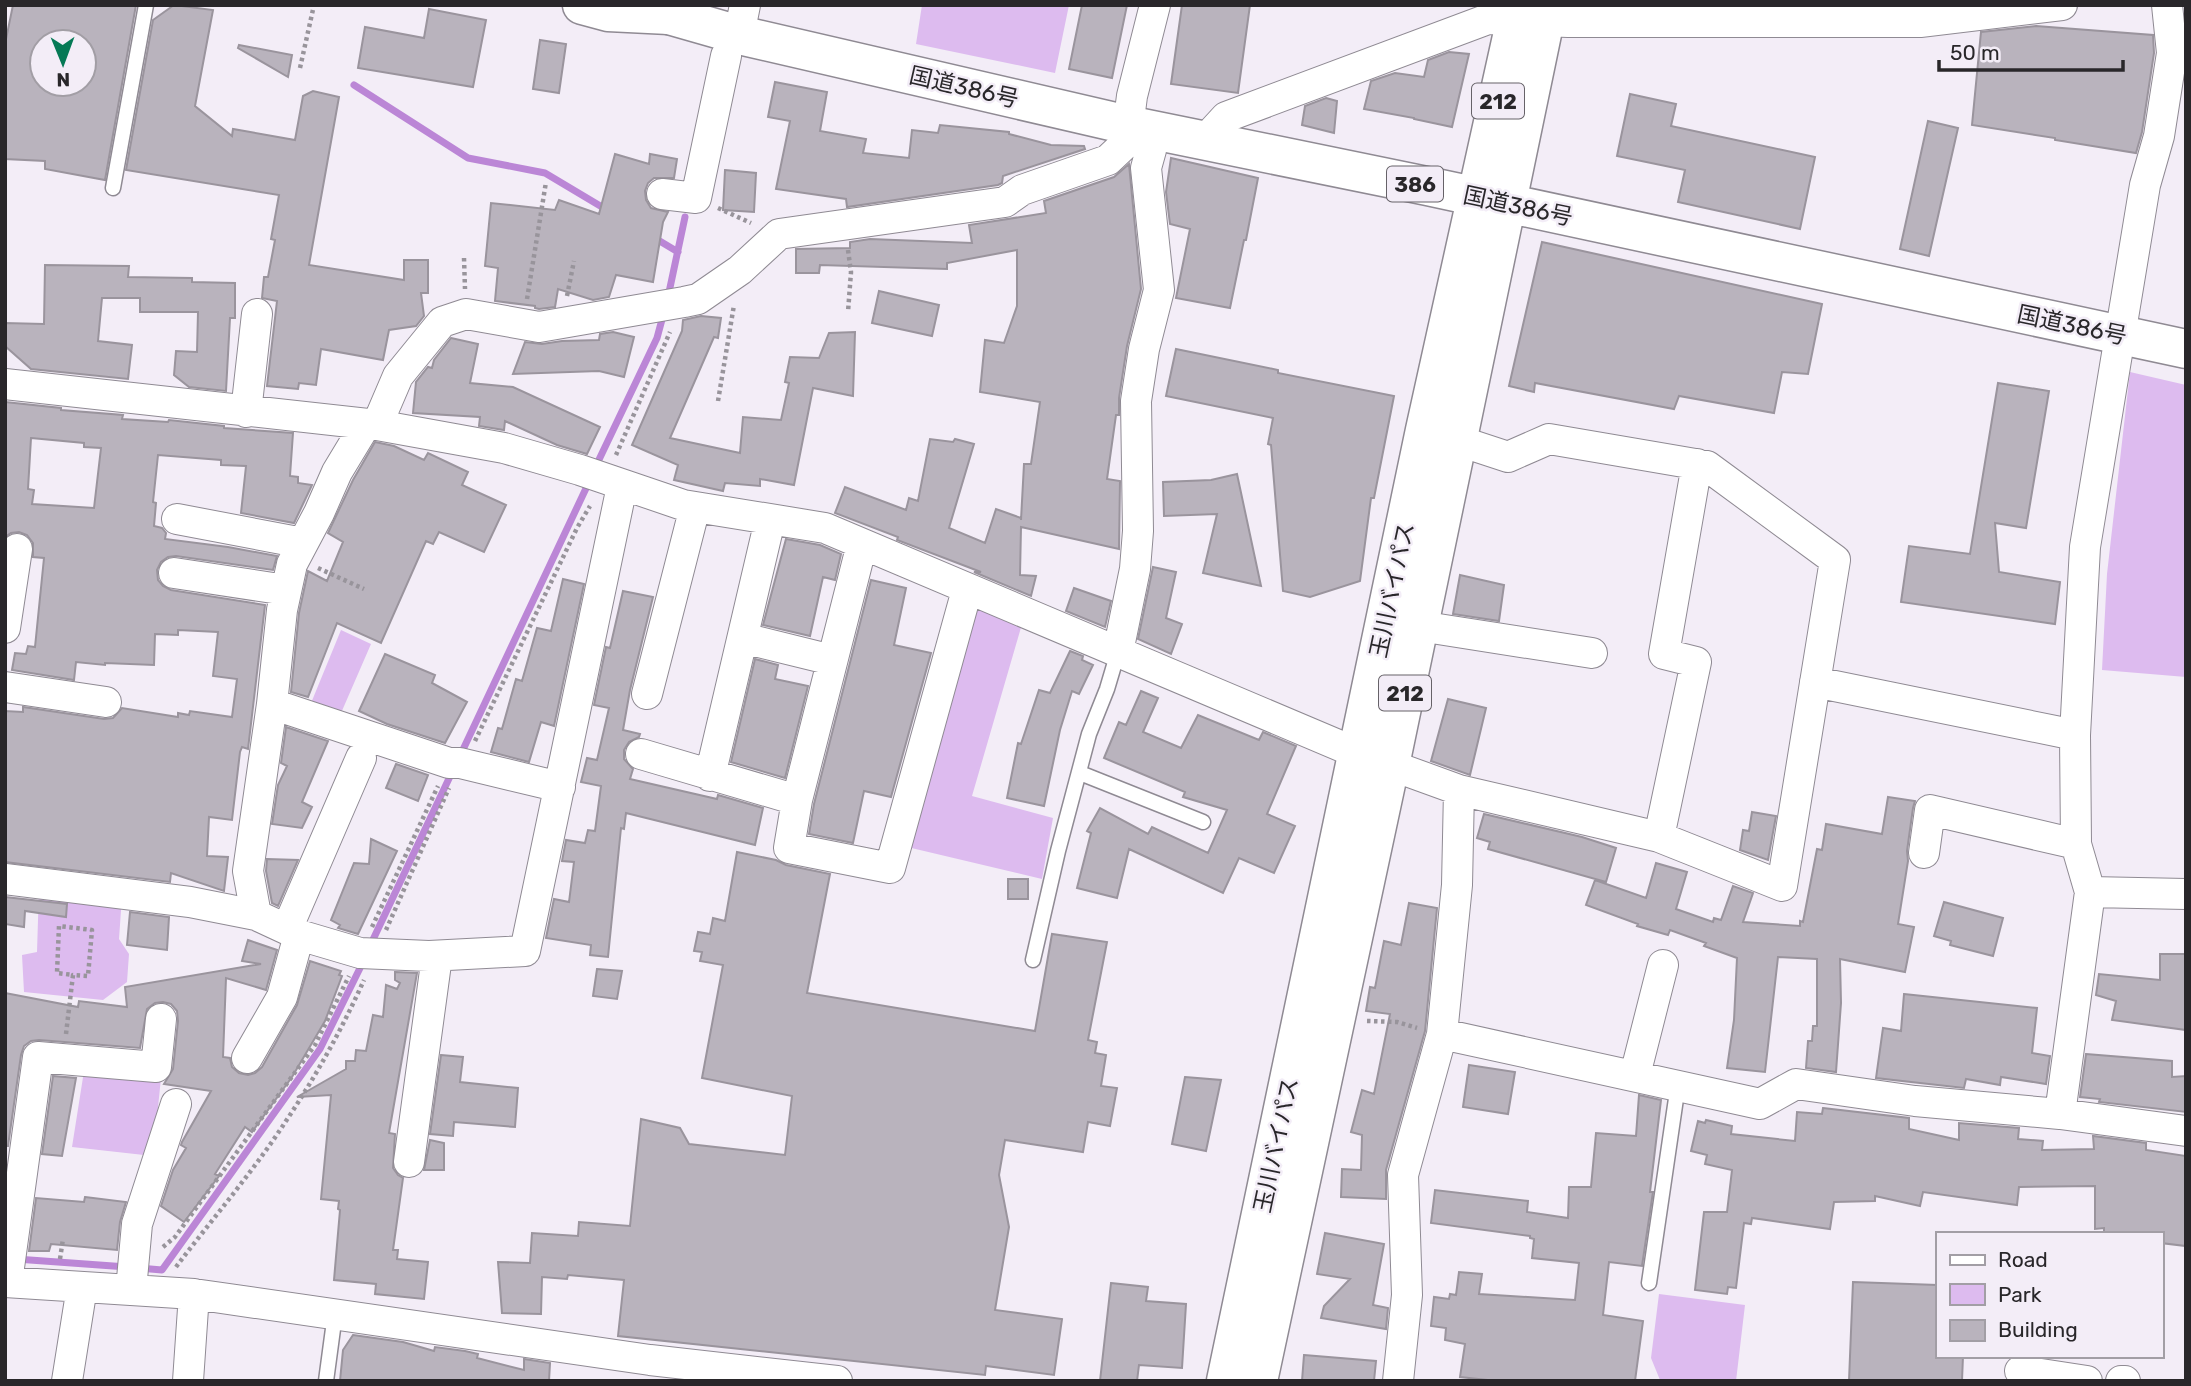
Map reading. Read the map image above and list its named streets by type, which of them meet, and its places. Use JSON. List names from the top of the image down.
{
  "streets": {
    "main road": [
      "国道386号",
      "212",
      "386",
      "玉川バイパス"
    ]
  },
  "crossings": [
    ["国道386号", "玉川バイパス"]
  ],
  "legend": ["Road", "Park", "Building"],
  "scale_bar": "50 m",
  "north": "bottom"
}
